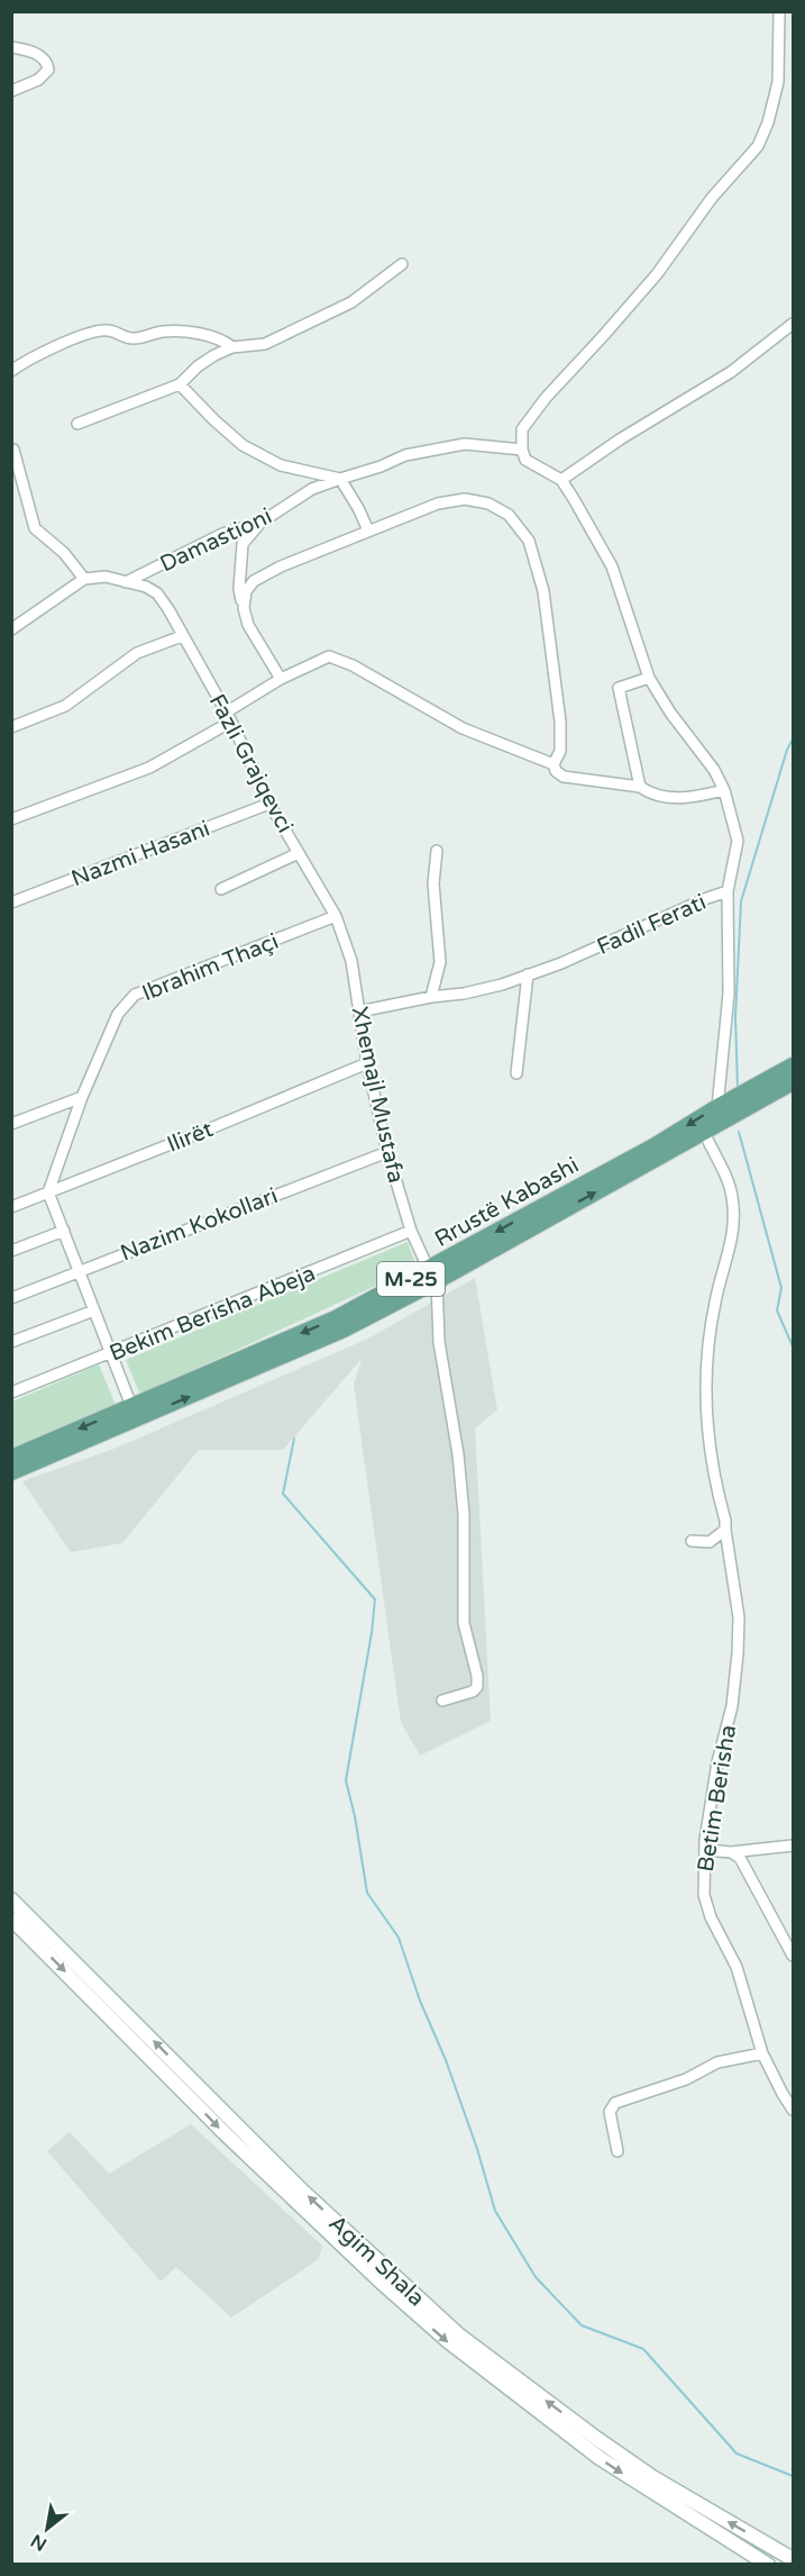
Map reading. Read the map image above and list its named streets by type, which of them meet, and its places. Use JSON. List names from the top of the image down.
{
  "streets": {
    "main road": ["Rrustë Kabashi", "M-25", "Agim Shala"],
    "street": [
      "Damastioni",
      "Fazli Grajqevci",
      "Nazmi Hasani",
      "Fadil Ferati",
      "Ibrahim Thaçi",
      "Xhemajl Mustafa",
      "Ilirët",
      "Nazim Kokollari",
      "Bekim Berisha Abeja",
      "Betim Berisha"
    ]
  },
  "crossings": [
    ["Damastioni", "Fazli Grajqevci"],
    ["Fazli Grajqevci", "Nazmi Hasani"],
    ["Fazli Grajqevci", "Ibrahim Thaçi"],
    ["Fazli Grajqevci", "Xhemajl Mustafa"],
    ["Fadil Ferati", "Xhemajl Mustafa"],
    ["Ibrahim Thaçi", "Xhemajl Mustafa"],
    ["Ibrahim Thaçi", "Ilirët"],
    ["Xhemajl Mustafa", "Ilirët"],
    ["Xhemajl Mustafa", "Rrustë Kabashi"],
    ["Xhemajl Mustafa", "Nazim Kokollari"],
    ["Xhemajl Mustafa", "Bekim Berisha Abeja"],
    ["Rrustë Kabashi", "Betim Berisha"]
  ],
  "north": "bottom left"
}
